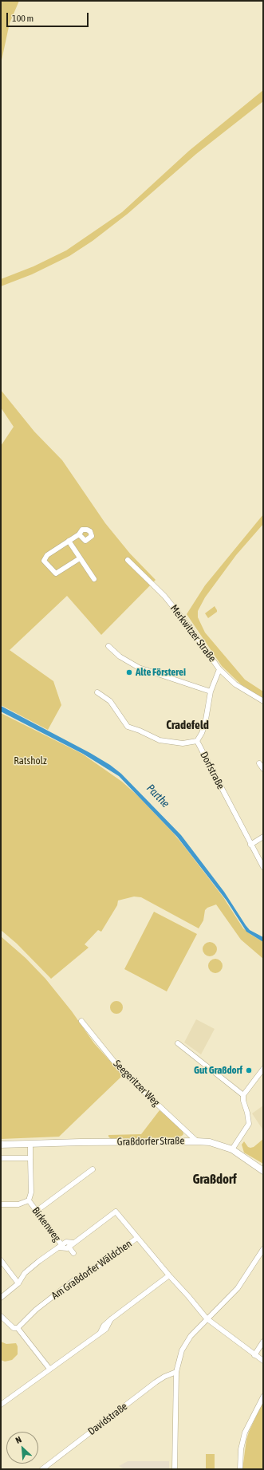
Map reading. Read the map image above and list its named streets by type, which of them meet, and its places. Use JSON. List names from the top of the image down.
{
  "streets": {
    "street": [
      "Merkwitzer Straße",
      "Dorfstraße",
      "Seegeritzer Weg",
      "Graßdorfer Straße",
      "Birkenweg",
      "Am Graßdorfer Wäldchen",
      "Davidstraße"
    ]
  },
  "crossings": [
    ["Merkwitzer Straße", "Dorfstraße"],
    ["Seegeritzer Weg", "Graßdorfer Straße"],
    ["Birkenweg", "Am Graßdorfer Wäldchen"]
  ],
  "districts": ["Cradefeld", "Graßdorf"],
  "water": ["Parthe"],
  "parks": ["Ratsholz"],
  "places": ["Alte Försterei", "Gut Graßdorf"],
  "scale_bar": "100 m",
  "north": "top left"
}
